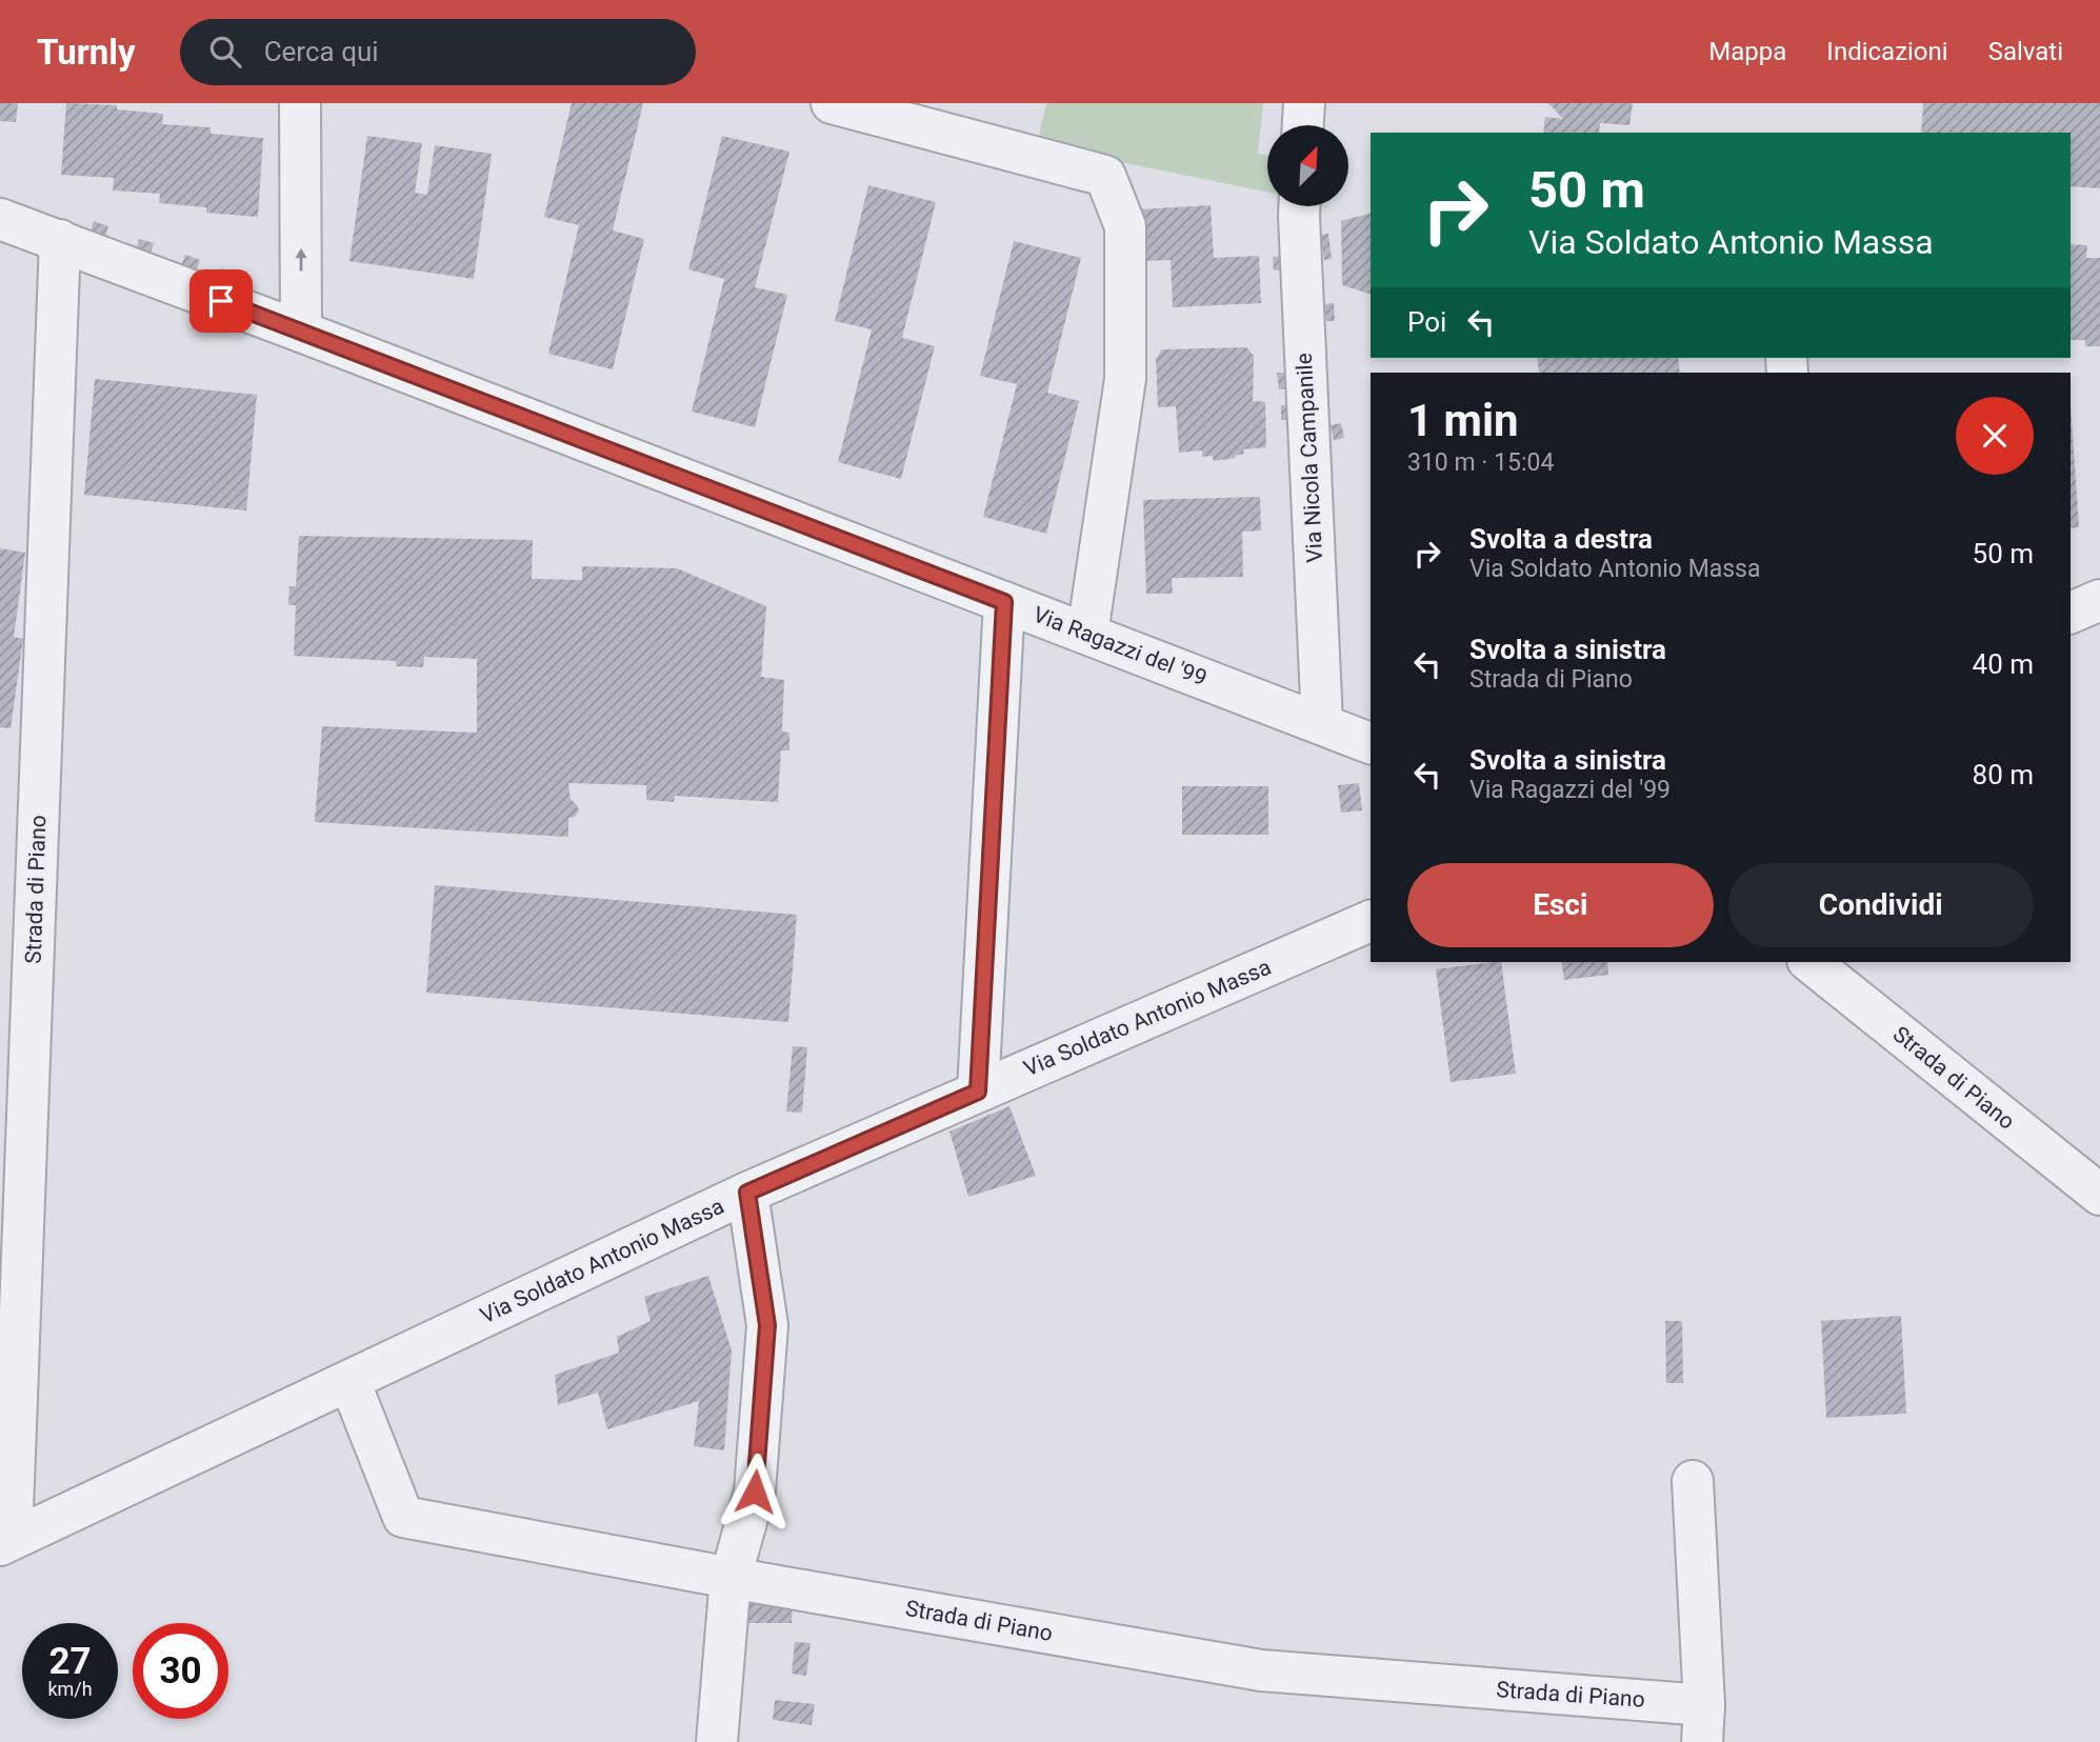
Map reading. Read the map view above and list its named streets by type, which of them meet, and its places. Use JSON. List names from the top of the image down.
{
  "streets": {
    "street": [
      "Via Nicola Campanile",
      "Via Ragazzi del '99",
      "Strada di Piano",
      "Via Soldato Antonio Massa"
    ]
  },
  "crossings": [
    ["Via Nicola Campanile", "Via Ragazzi del '99"],
    ["Via Ragazzi del '99", "Strada di Piano"],
    ["Strada di Piano", "Via Soldato Antonio Massa"]
  ],
  "north": "top right",
  "page": {
    "header": "Turnly",
    "search": "Cerca qui",
    "nav": ["Mappa", "Indicazioni", "Salvati"],
    "turn": ["50 m", "Via Soldato Antonio Massa"],
    "then": "Poi",
    "heading": ["1 min", "310 m · 15:04"],
    "list": [
      {
        "name": "Svolta a destra",
        "note": "Via Soldato Antonio Massa",
        "value": "50 m"
      },
      {
        "name": "Svolta a sinistra",
        "note": "Strada di Piano",
        "value": "40 m"
      },
      {
        "name": "Svolta a sinistra",
        "note": "Via Ragazzi del '99",
        "value": "80 m"
      }
    ],
    "buttons": ["Esci", "Condividi"],
    "speed": "27 km/h",
    "limit": "30"
  }
}
